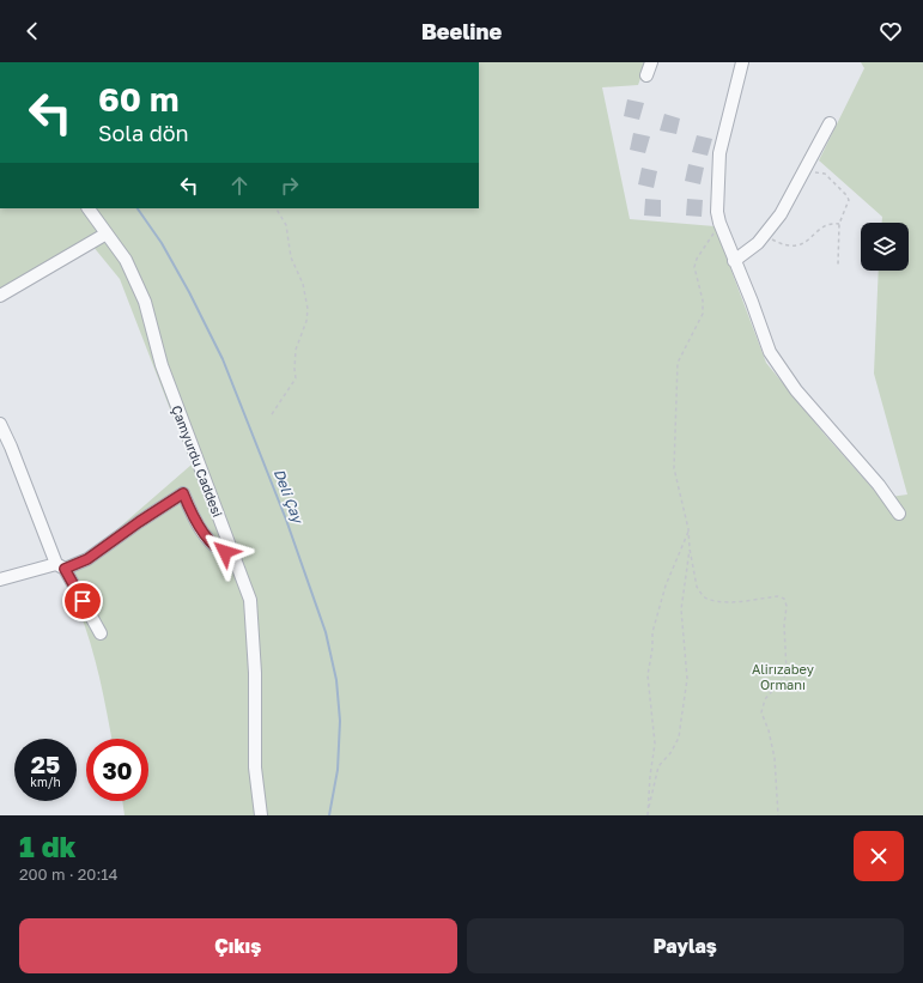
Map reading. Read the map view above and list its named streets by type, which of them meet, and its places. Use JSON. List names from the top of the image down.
{
  "streets": {
    "street": ["Çamyurdu Caddesi"]
  },
  "water": ["Deli Çay"],
  "parks": ["Alirızabey Ormanı"],
  "page": {
    "header": "Beeline",
    "turn": ["60 m", "Sola dön"],
    "speed": "25 km/h",
    "limit": "30",
    "heading": ["1 dk", "200 m · 20:14"],
    "buttons": ["Çıkış", "Paylaş"]
  }
}
